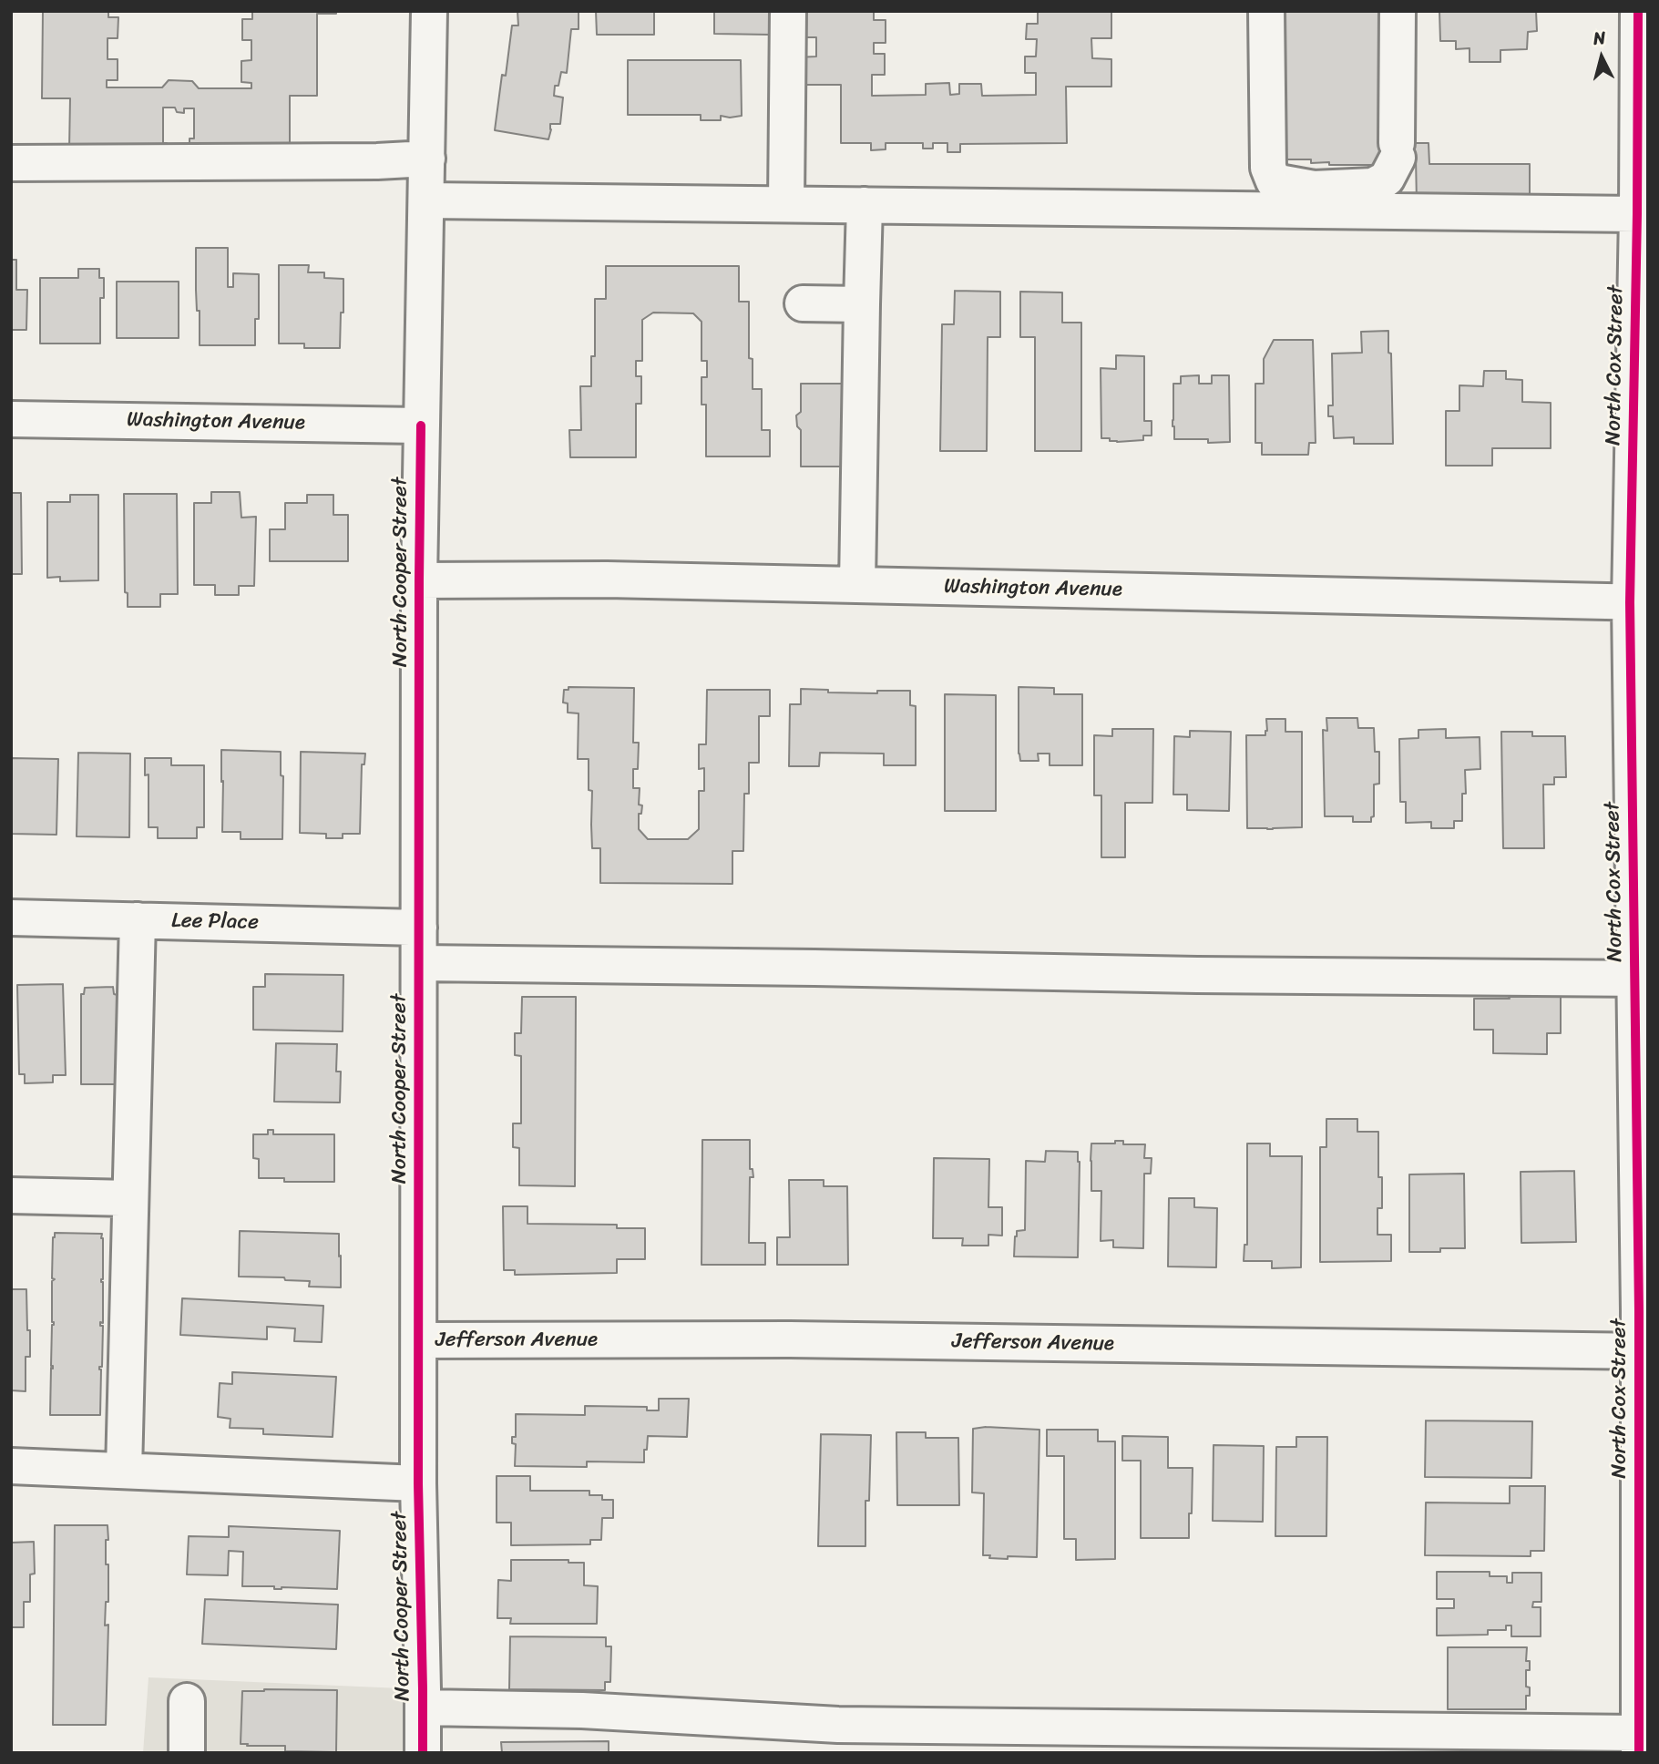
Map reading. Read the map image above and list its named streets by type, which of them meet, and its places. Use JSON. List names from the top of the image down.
{
  "streets": {
    "street": [
      "North Cox Street",
      "Washington Avenue",
      "North Cooper Street",
      "Lee Place",
      "Jefferson Avenue"
    ]
  },
  "crossings": [
    ["North Cox Street", "Washington Avenue"],
    ["North Cox Street", "Jefferson Avenue"],
    ["Washington Avenue", "North Cooper Street"],
    ["North Cooper Street", "Lee Place"],
    ["North Cooper Street", "Jefferson Avenue"]
  ],
  "north": "top"
}
